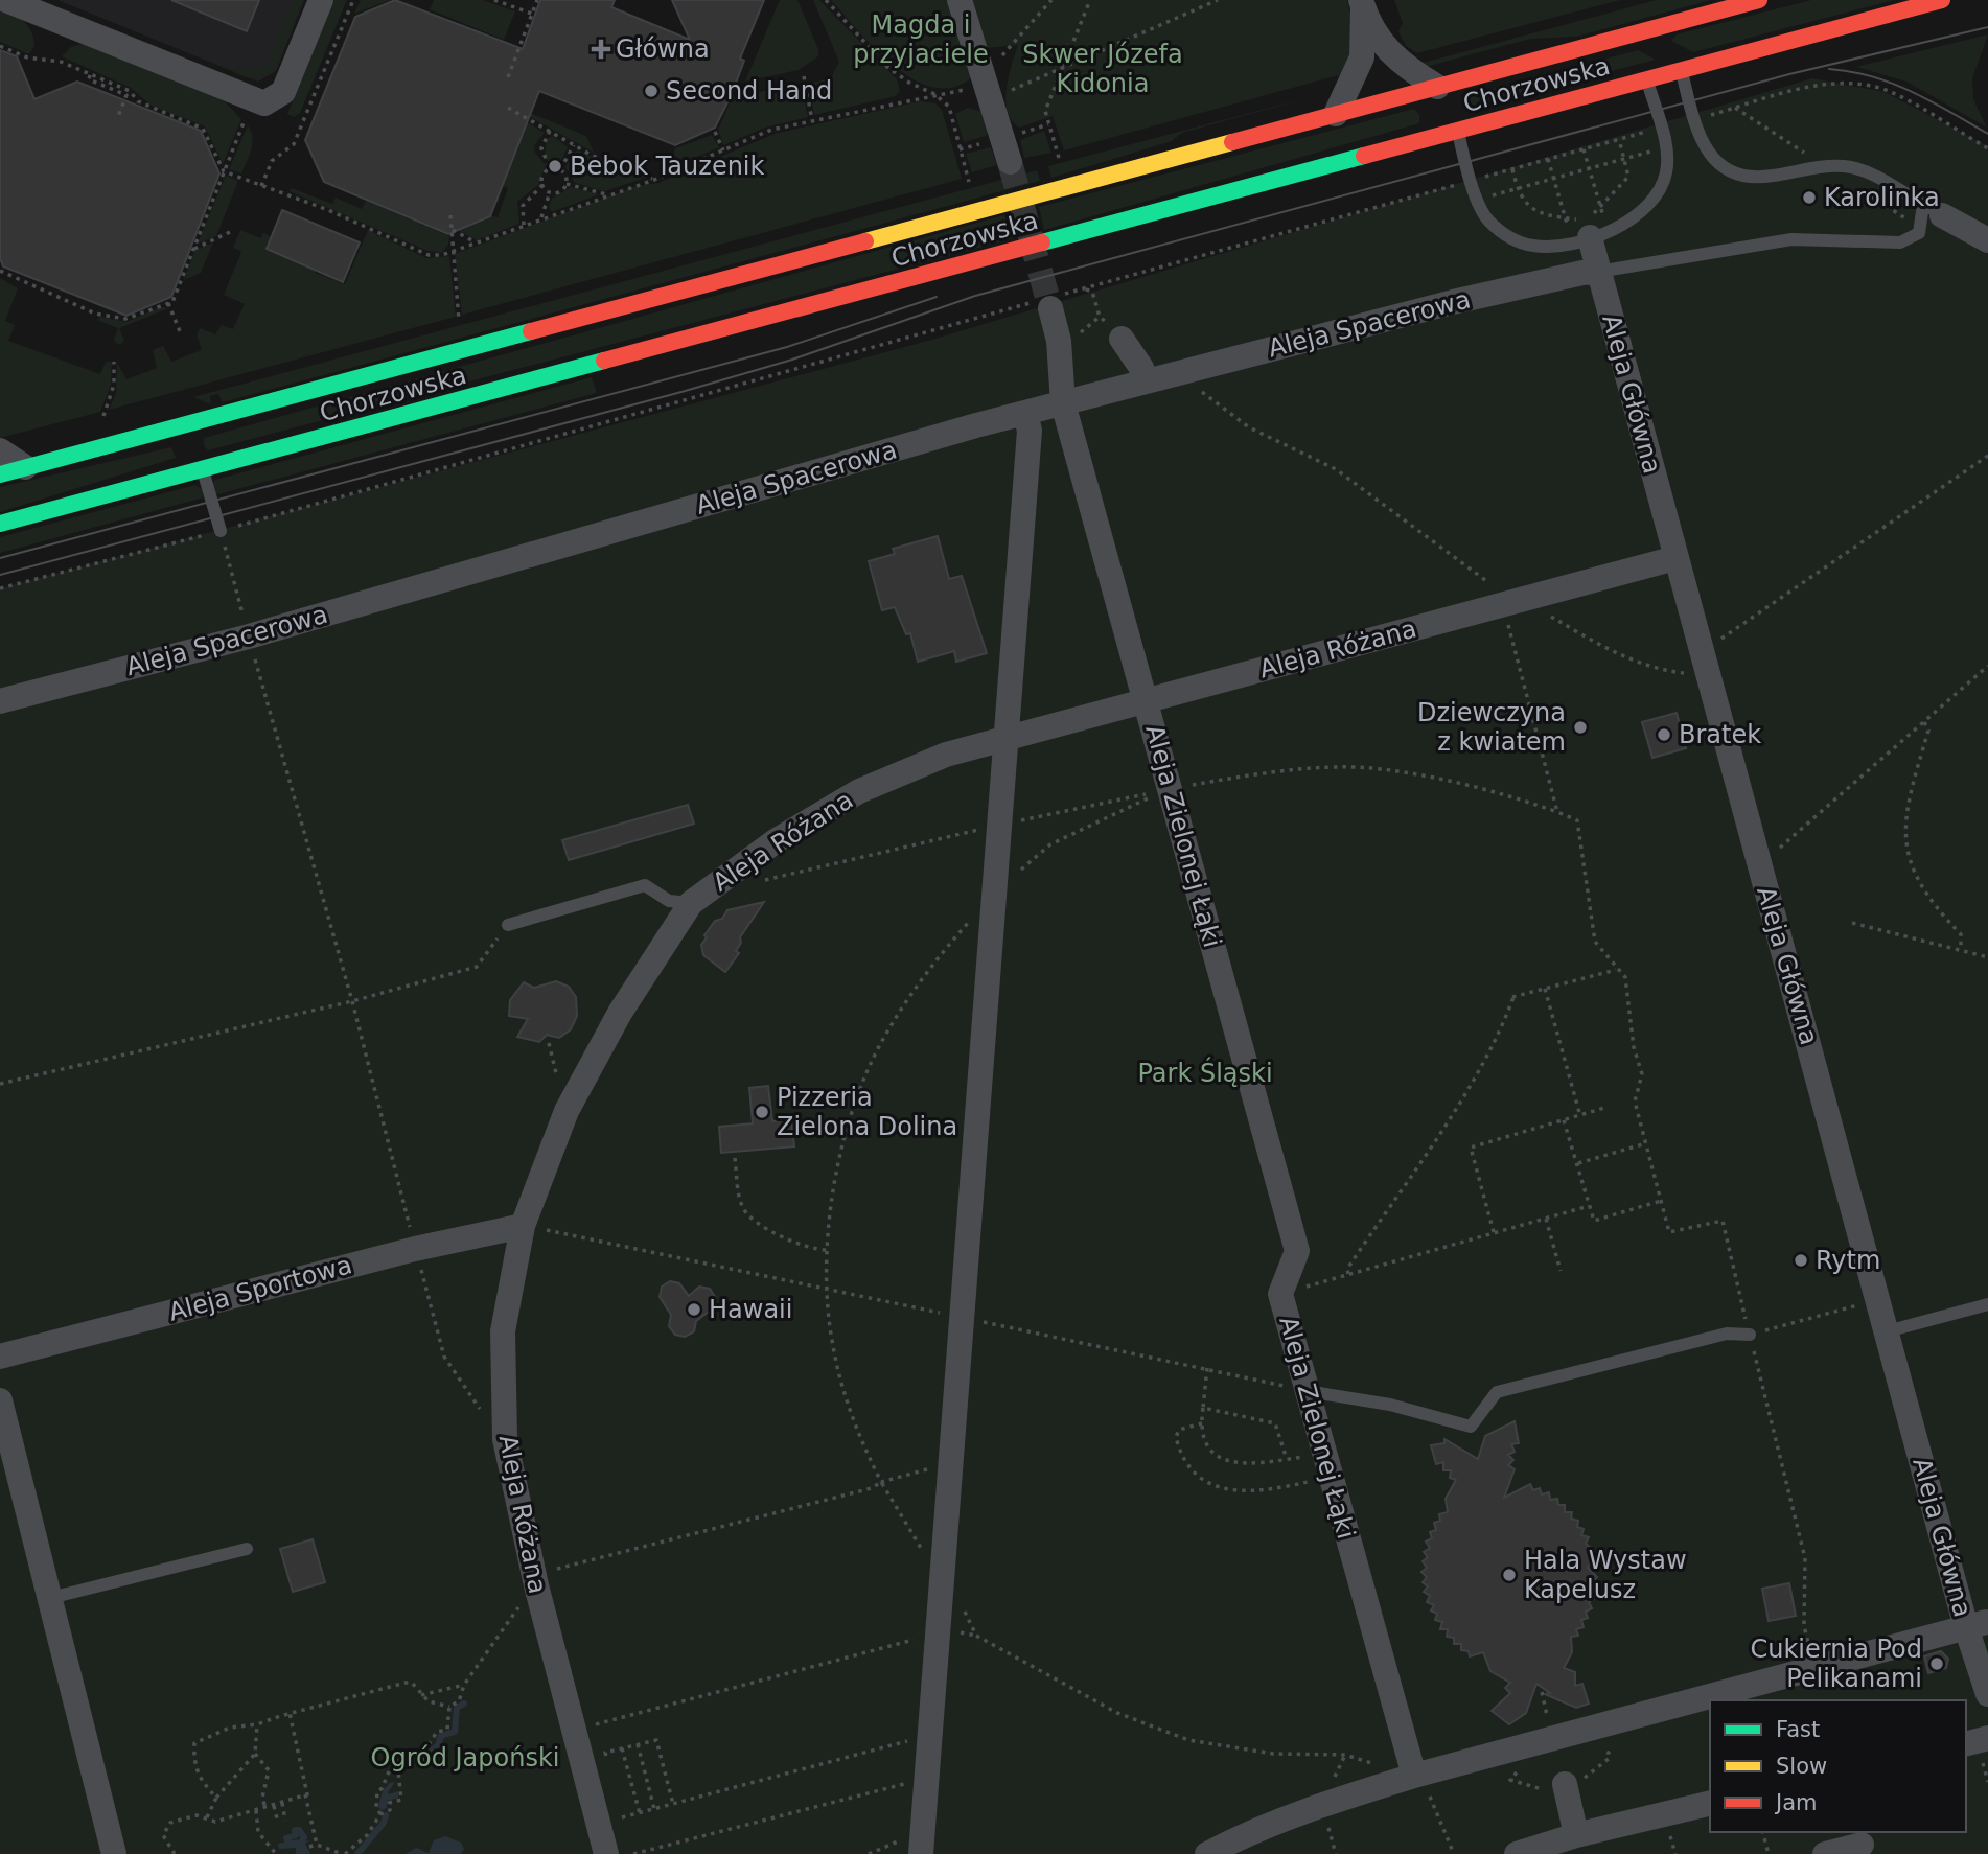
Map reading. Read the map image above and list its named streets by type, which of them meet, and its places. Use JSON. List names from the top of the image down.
{
  "streets": {
    "main road": ["Chorzowska"],
    "street": [
      "Aleja Spacerowa",
      "Aleja Główna",
      "Aleja Różana",
      "Aleja Zielonej Łąki",
      "Aleja Sportowa"
    ]
  },
  "crossings": [
    ["Aleja Spacerowa", "Aleja Główna"],
    ["Aleja Spacerowa", "Aleja Zielonej Łąki"],
    ["Aleja Główna", "Aleja Różana"],
    ["Aleja Różana", "Aleja Zielonej Łąki"],
    ["Aleja Różana", "Aleja Sportowa"]
  ],
  "parks": [
    "Magda i przyjaciele",
    "Skwer Józefa Kidonia",
    "Park Śląski",
    "Ogród Japoński"
  ],
  "places": {
    "health": ["Główna"],
    "other": [
      "Second Hand",
      "Bebok Tauzenik",
      "Karolinka",
      "Dziewczyna z kwiatem",
      "Bratek",
      "Pizzeria Zielona Dolina",
      "Rytm",
      "Hawaii",
      "Hala Wystaw Kapelusz",
      "Cukiernia Pod Pelikanami"
    ]
  },
  "legend": ["Fast", "Slow", "Jam"]
}
